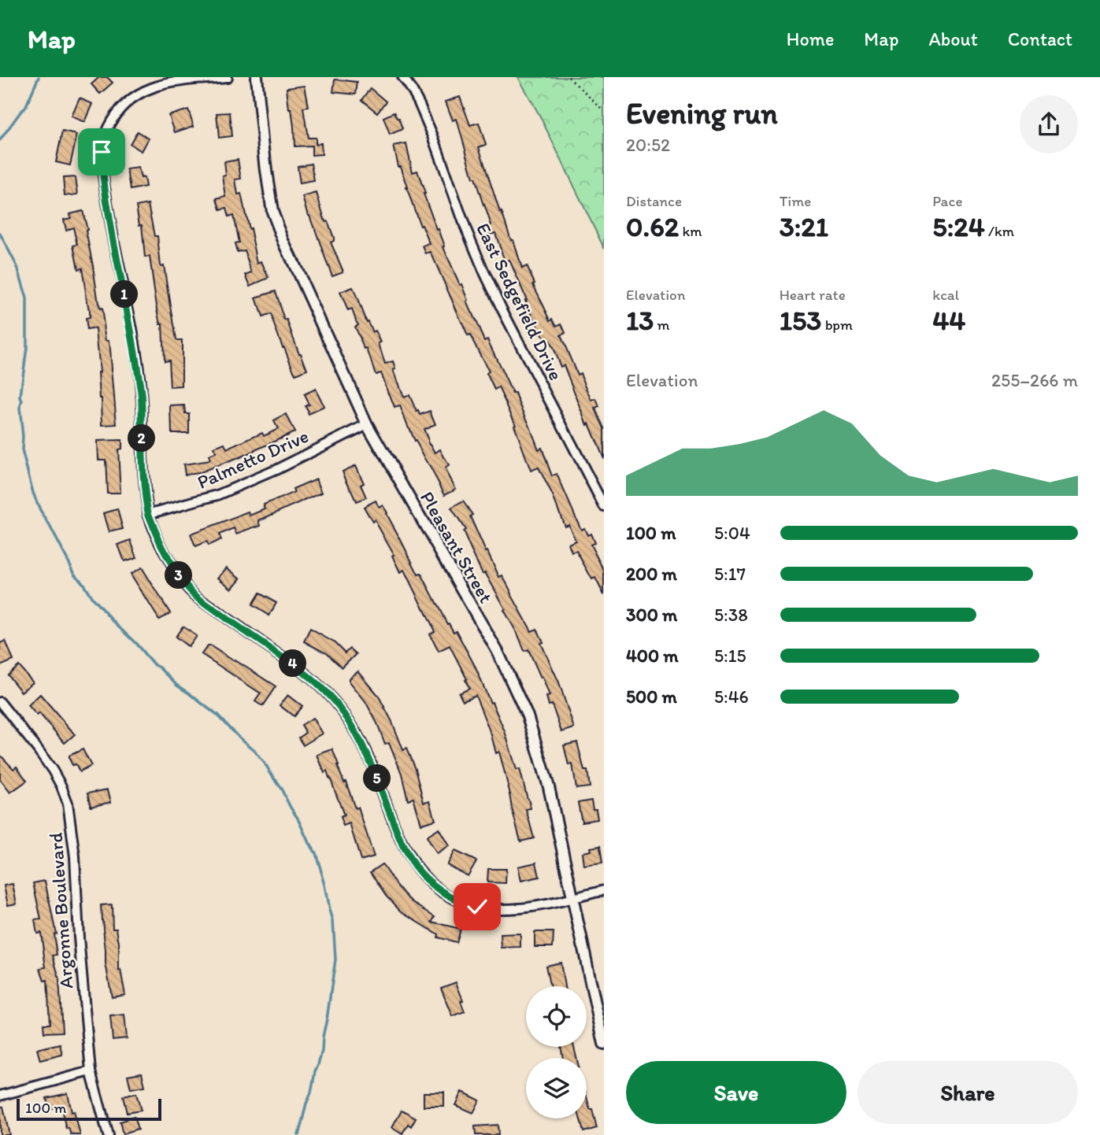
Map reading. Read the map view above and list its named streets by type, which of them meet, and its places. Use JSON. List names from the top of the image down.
{
  "streets": {
    "street": [
      "East Sedgefield Drive",
      "Palmetto Drive",
      "Pleasant Street",
      "Argonne Boulevard"
    ]
  },
  "crossings": [
    ["Palmetto Drive", "Pleasant Street"]
  ],
  "scale_bar": "100 m",
  "page": {
    "header": "Map",
    "nav": [
      "Home",
      "Map",
      "About",
      "Contact"
    ],
    "heading": ["Evening run", "20:52"],
    "stats": [
      ["Distance", "0.62 km"],
      ["Time", "3:21"],
      ["Pace", "5:24 /km"],
      ["Elevation", "13 m"],
      ["Heart rate", "153 bpm"],
      ["kcal", "44"]
    ],
    "pins": [
      "1",
      "2",
      "3",
      "4",
      "5"
    ],
    "chart": ["Elevation", "255–266 m"],
    "list": [
      {
        "name": "100 m",
        "note": "5:04"
      },
      {
        "name": "200 m",
        "note": "5:17"
      },
      {
        "name": "300 m",
        "note": "5:38"
      },
      {
        "name": "400 m",
        "note": "5:15"
      },
      {
        "name": "500 m",
        "note": "5:46"
      }
    ],
    "buttons": ["Save", "Share"],
    "scale": "100 m"
  }
}
